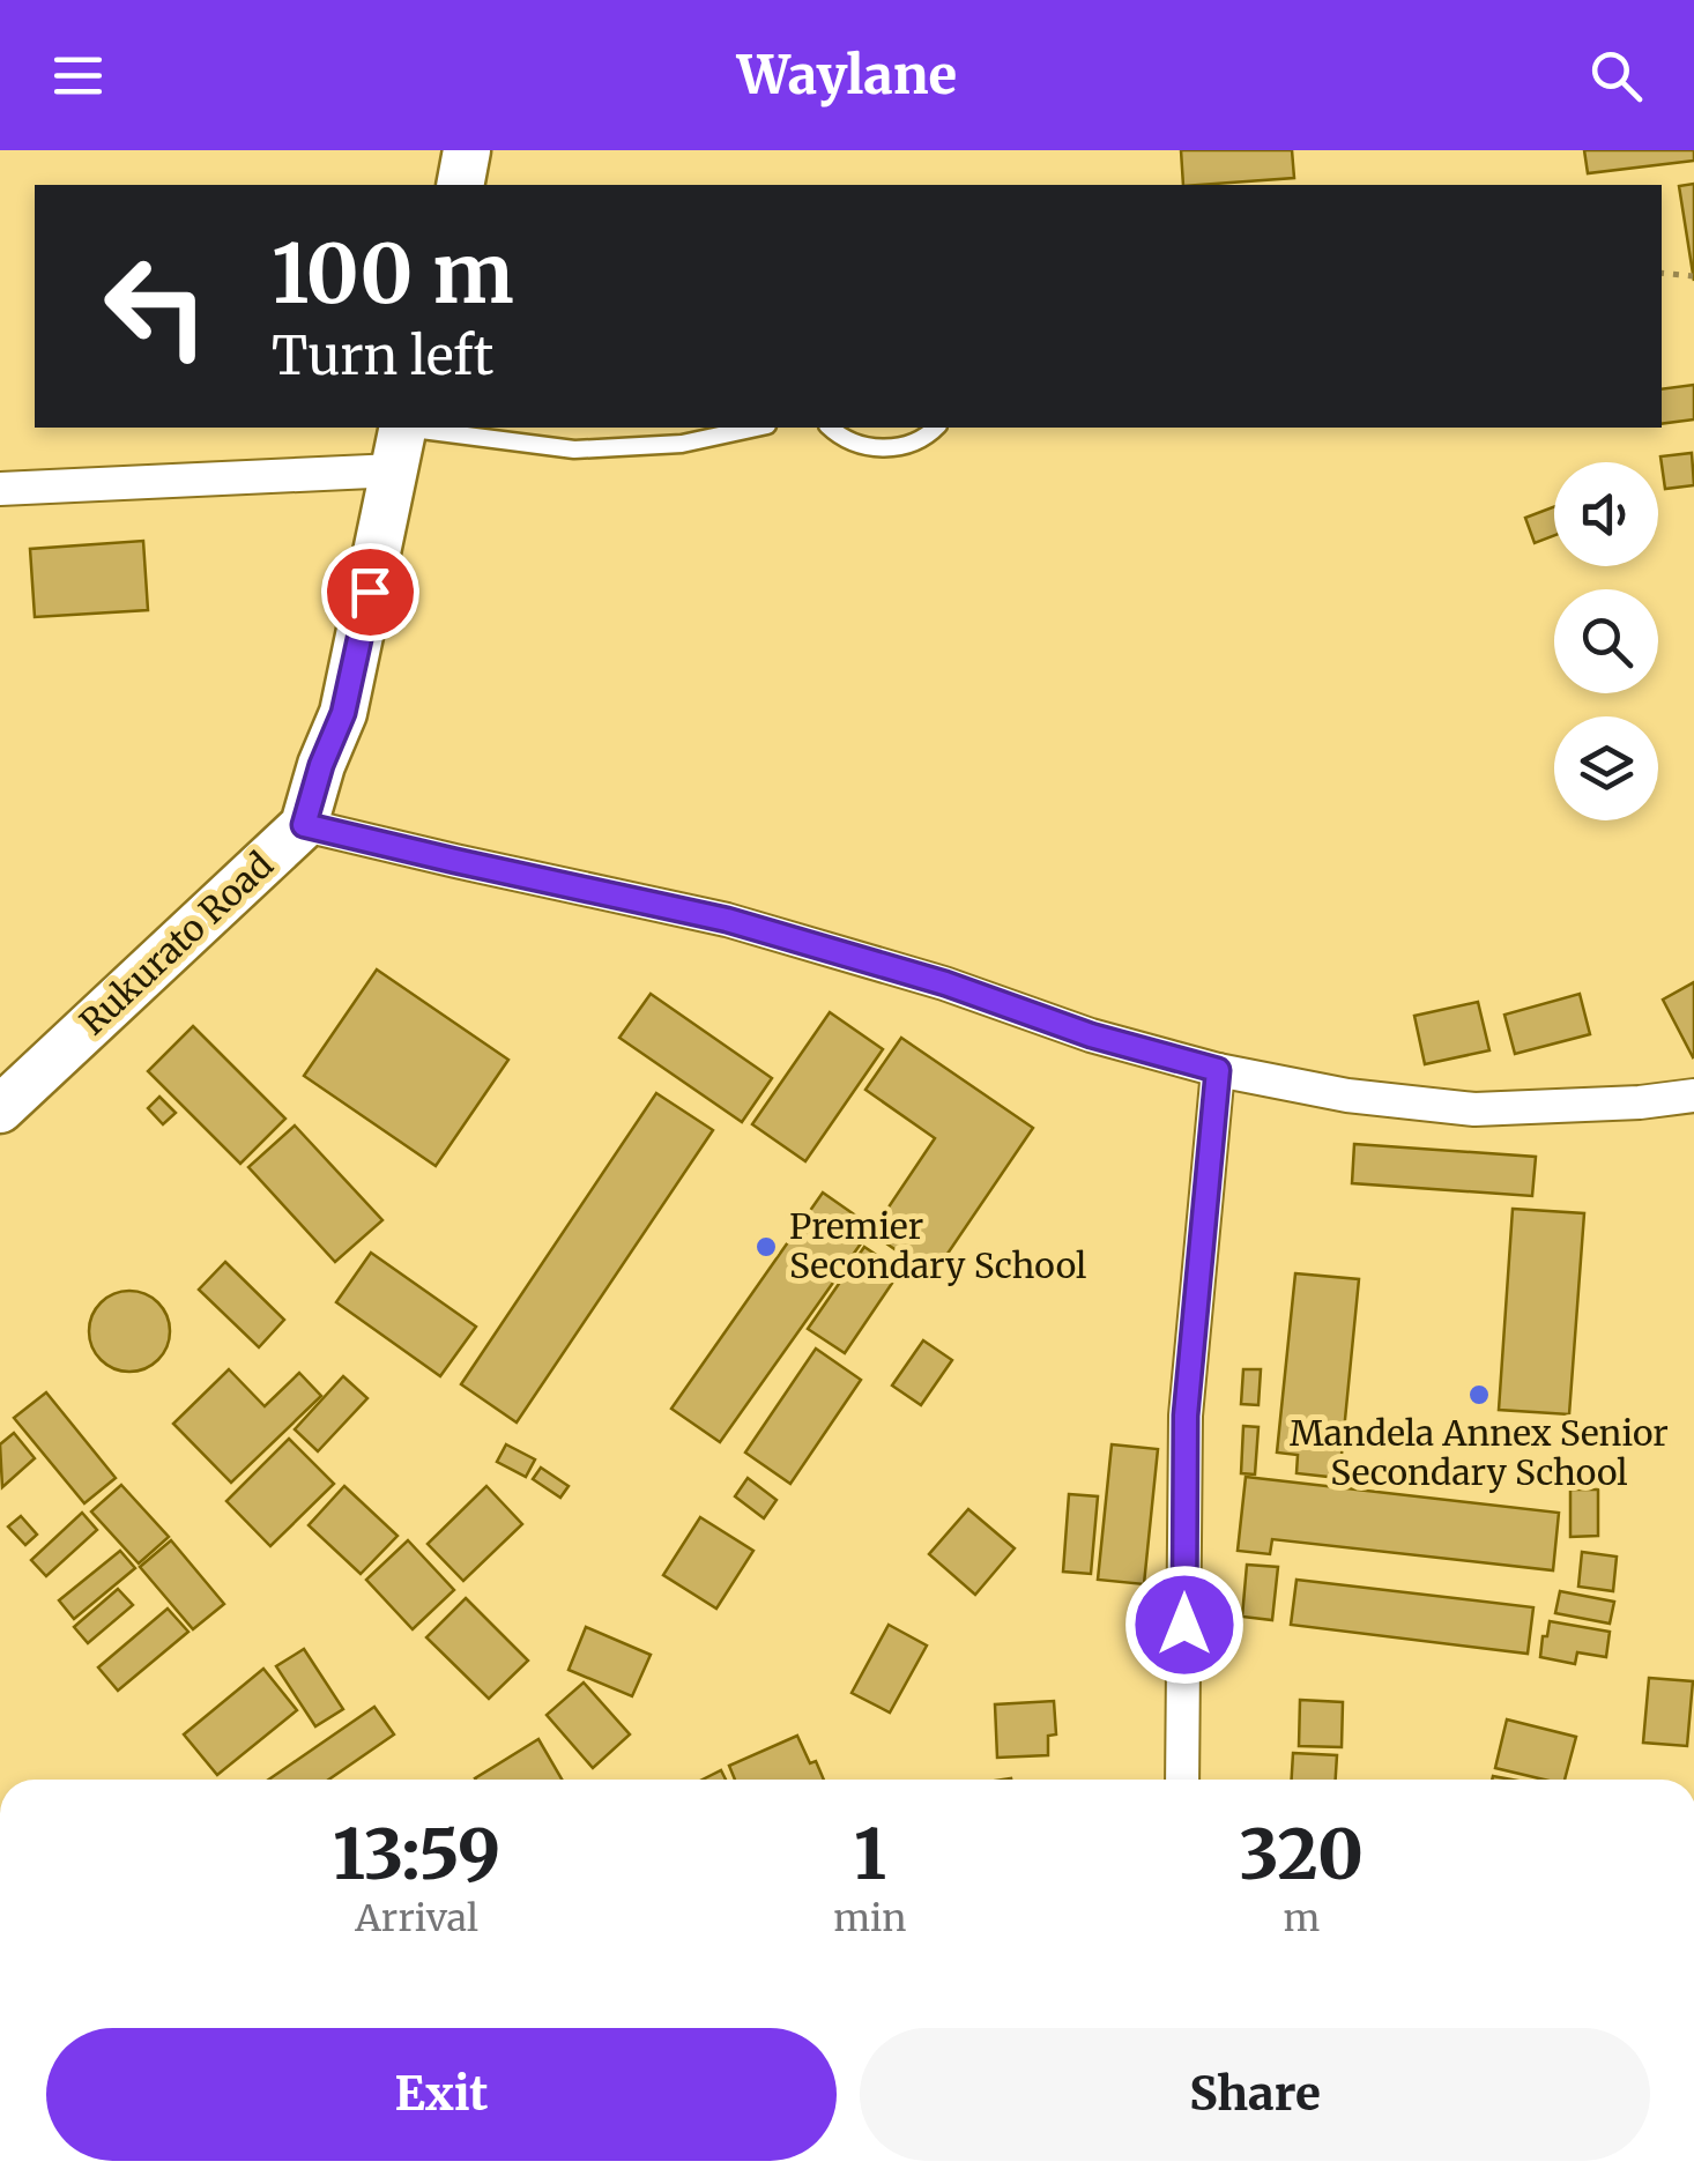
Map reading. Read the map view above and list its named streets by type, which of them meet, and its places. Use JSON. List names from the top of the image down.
{
  "streets": {
    "street": ["Rukurato Road"]
  },
  "places": ["Premier Secondary School", "Mandela Annex Senior Secondary School"],
  "page": {
    "header": "Waylane",
    "turn": ["100 m", "Turn left"],
    "eta": [
      "13:59",
      "Arrival",
      "1",
      "min",
      "320",
      "m"
    ],
    "buttons": ["Exit", "Share"]
  }
}
